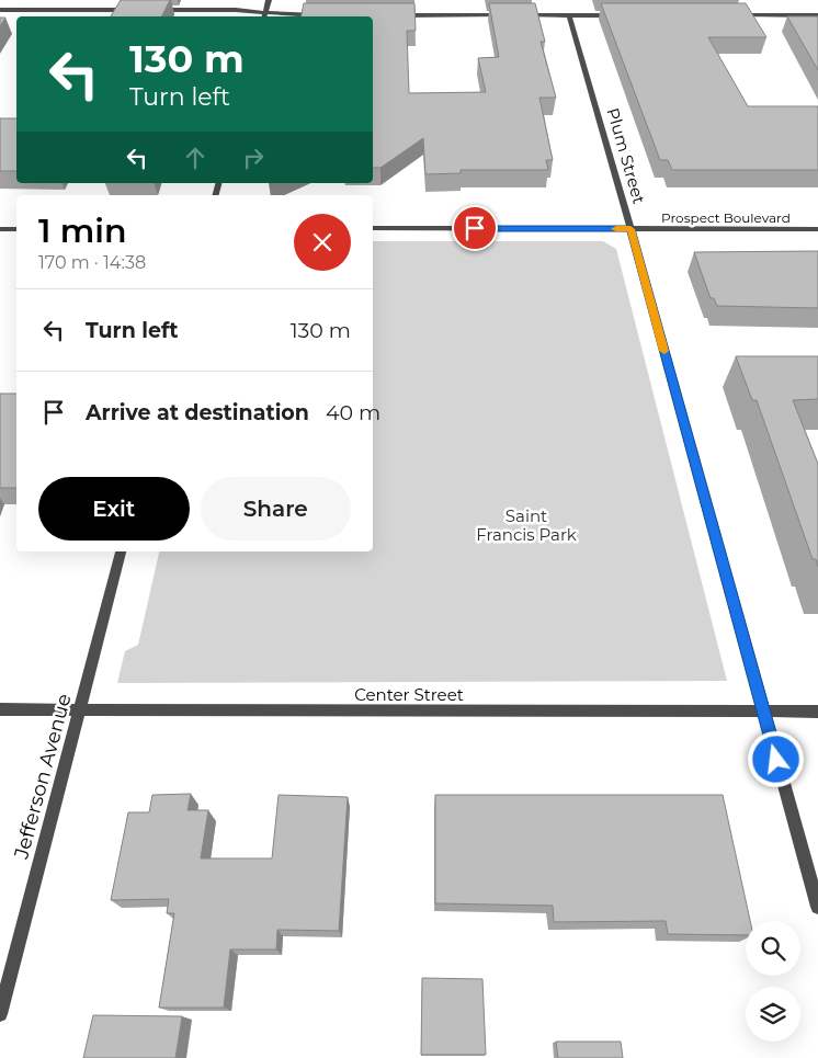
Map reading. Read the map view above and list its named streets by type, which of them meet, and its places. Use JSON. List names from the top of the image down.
{
  "streets": {
    "street": [
      "Plum Street",
      "Prospect Boulevard",
      "Center Street",
      "Jefferson Avenue"
    ]
  },
  "crossings": [
    ["Plum Street", "Prospect Boulevard"],
    ["Plum Street", "Center Street"],
    ["Center Street", "Jefferson Avenue"]
  ],
  "parks": ["Saint Francis Park"],
  "page": {
    "turn": ["130 m", "Turn left"],
    "heading": ["1 min", "170 m · 14:38"],
    "list": [
      {
        "name": "Turn left",
        "value": "130 m"
      },
      {
        "name": "Arrive at destination",
        "value": "40 m"
      }
    ],
    "buttons": ["Exit", "Share"]
  }
}
